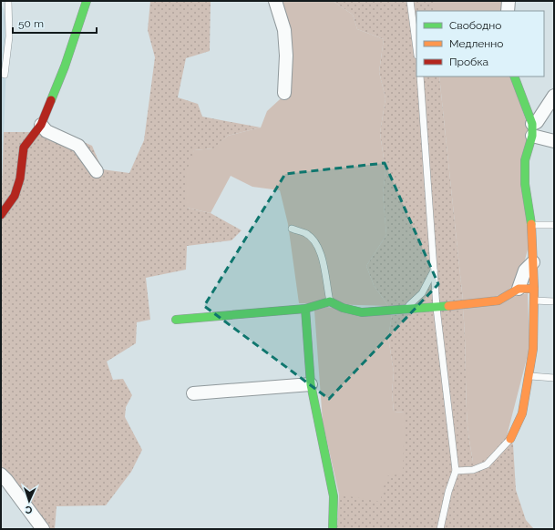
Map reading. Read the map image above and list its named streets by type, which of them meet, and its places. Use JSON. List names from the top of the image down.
{
  "legend": ["Свободно", "Медленно", "Пробка"],
  "scale_bar": "50 m",
  "north": "bottom"
}
